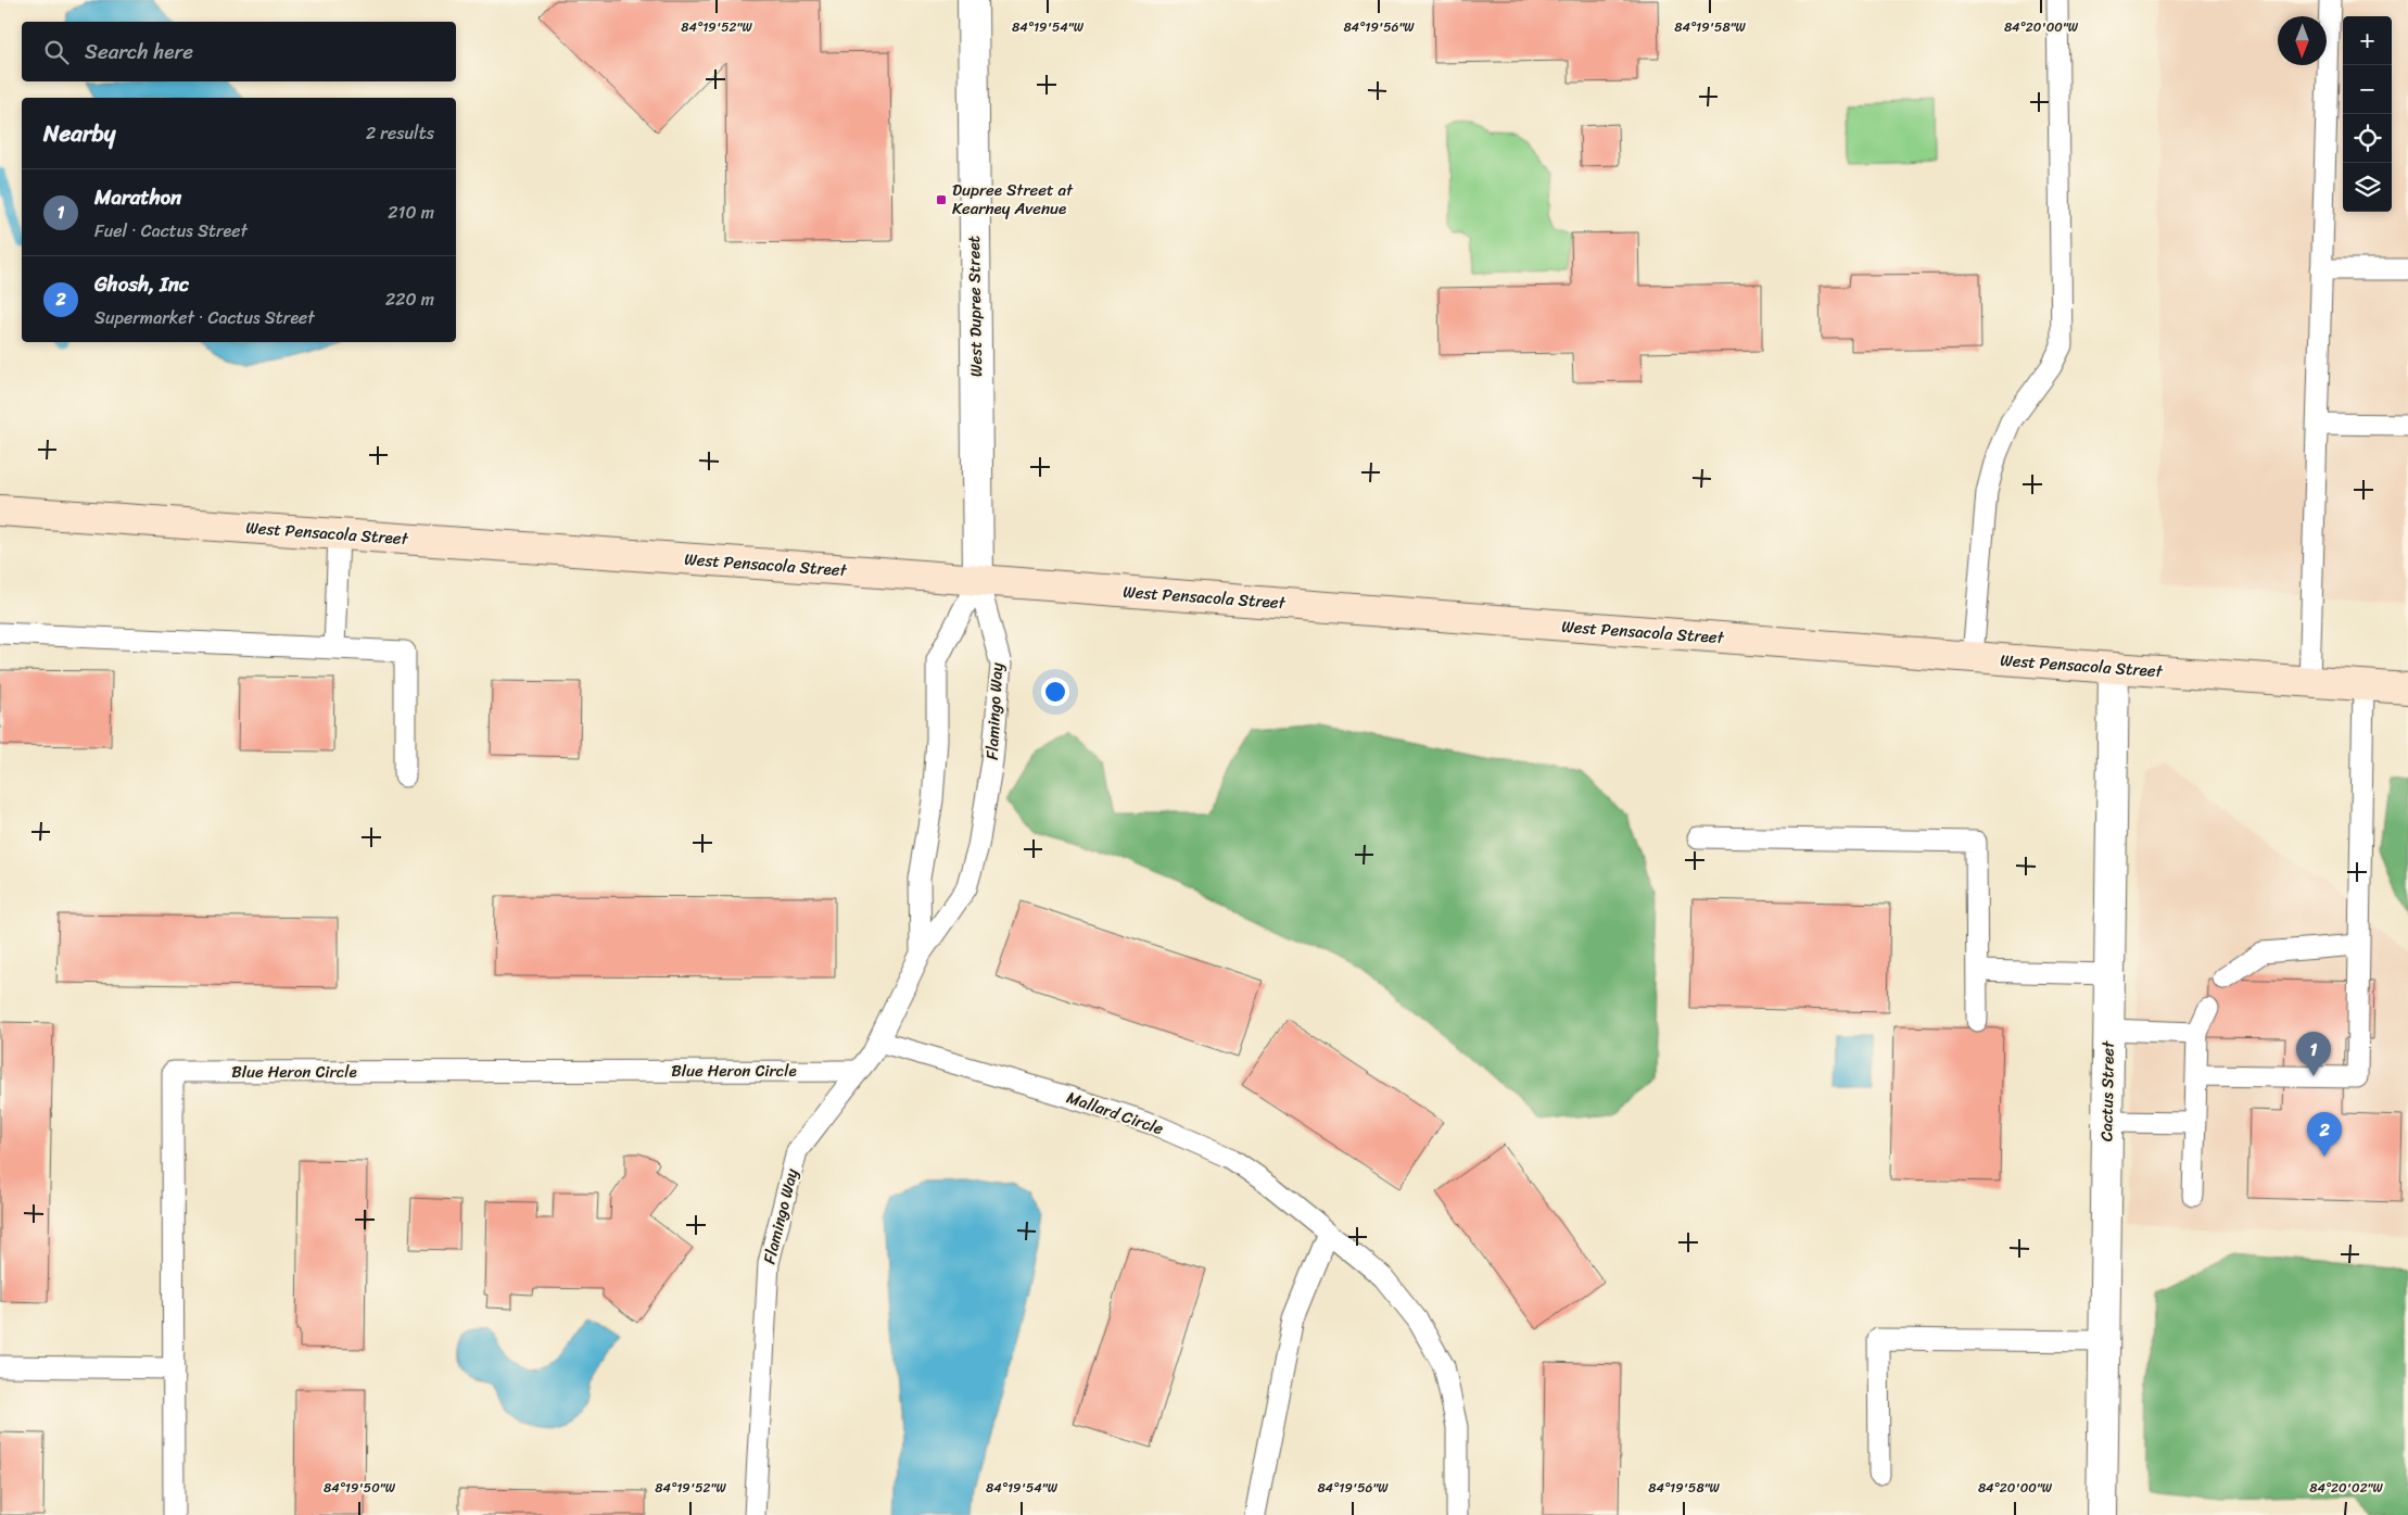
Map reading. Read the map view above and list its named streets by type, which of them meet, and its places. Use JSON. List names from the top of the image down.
{
  "streets": {
    "main road": ["West Pensacola Street"],
    "street": ["West Dupree Street", "Cactus Street"],
    "lane": ["Flamingo Way", "Blue Heron Circle", "Mallard Circle"]
  },
  "crossings": [
    ["West Dupree Street", "West Pensacola Street"],
    ["West Dupree Street", "Flamingo Way"],
    ["West Pensacola Street", "Flamingo Way"],
    ["West Pensacola Street", "Cactus Street"],
    ["Flamingo Way", "Blue Heron Circle"],
    ["Flamingo Way", "Mallard Circle"]
  ],
  "places": {
    "transit": ["Dupree Street at Kearney Avenue"]
  },
  "north": "bottom",
  "page": {
    "map_buttons": ["+", "−"],
    "search": "Search here",
    "heading": ["Nearby", "2 results"],
    "list": [
      {
        "mark": "1",
        "name": "Marathon",
        "note": "Fuel · Cactus Street",
        "value": "210 m"
      },
      {
        "mark": "2",
        "name": "Ghosh, Inc",
        "note": "Supermarket · Cactus Street",
        "value": "220 m"
      }
    ],
    "pins": ["1", "2"]
  },
  "coordinates": [
    "84°19'52\"W",
    "84°19'54\"W",
    "84°19'56\"W",
    "84°19'58\"W",
    "84°20'00\"W",
    "84°19'50\"W",
    "84°20'02\"W"
  ]
}
